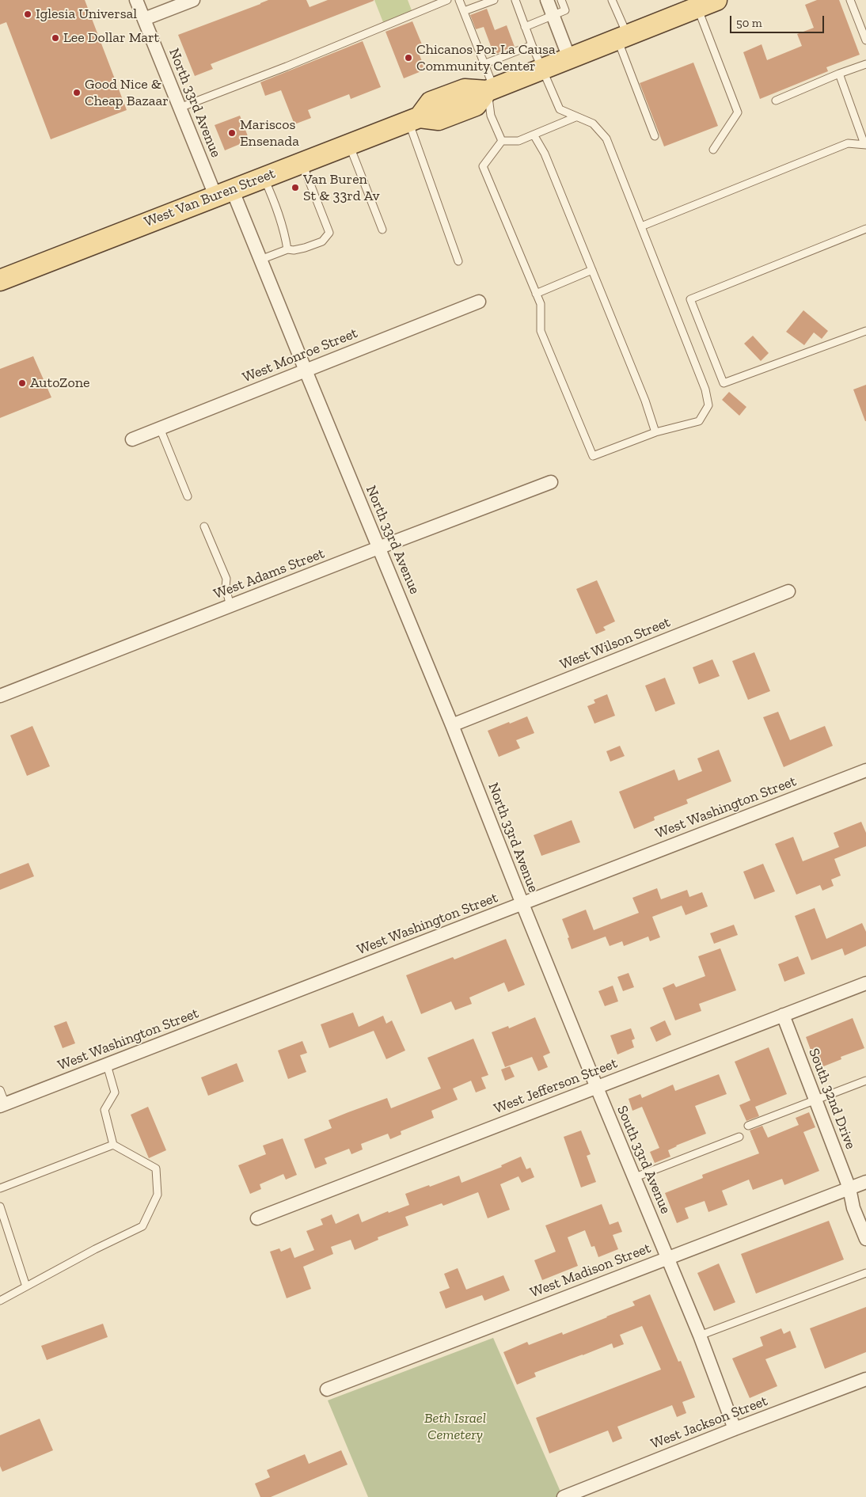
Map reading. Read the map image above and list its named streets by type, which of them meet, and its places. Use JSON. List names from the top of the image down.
{
  "streets": {
    "main road": ["West Van Buren Street"],
    "street": [
      "North 33rd Avenue",
      "West Monroe Street",
      "West Adams Street",
      "West Wilson Street",
      "West Washington Street",
      "West Jefferson Street",
      "South 32nd Drive",
      "South 33rd Avenue",
      "West Madison Street",
      "West Jackson Street"
    ]
  },
  "crossings": [
    ["North 33rd Avenue", "West Van Buren Street"],
    ["North 33rd Avenue", "West Monroe Street"],
    ["North 33rd Avenue", "West Adams Street"],
    ["North 33rd Avenue", "West Wilson Street"],
    ["North 33rd Avenue", "West Washington Street"],
    ["North 33rd Avenue", "South 33rd Avenue"],
    ["West Washington Street", "South 33rd Avenue"],
    ["West Jefferson Street", "South 32nd Drive"],
    ["West Jefferson Street", "South 33rd Avenue"],
    ["South 32nd Drive", "West Madison Street"],
    ["South 33rd Avenue", "West Madison Street"],
    ["South 33rd Avenue", "West Jackson Street"]
  ],
  "parks": ["Beth Israel Cemetery"],
  "places": [
    "Iglesia Universal",
    "Lee Dollar Mart",
    "Chicanos Por La Causa Community Center",
    "Good Nice & Cheap Bazaar",
    "Mariscos Ensenada",
    "Van Buren St & 33rd Av",
    "AutoZone"
  ],
  "scale_bar": "50 m"
}
